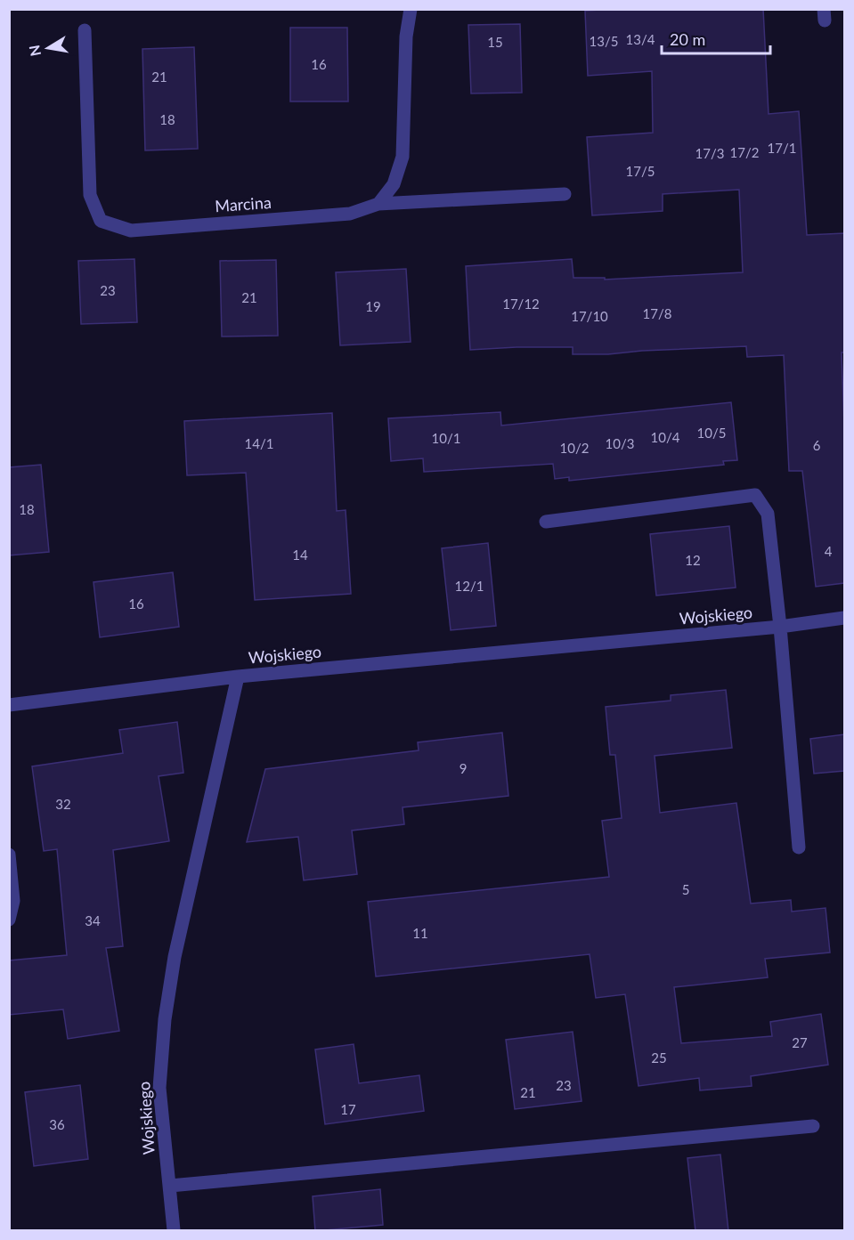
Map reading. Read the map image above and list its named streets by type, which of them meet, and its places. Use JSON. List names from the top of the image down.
{
  "streets": {
    "street": ["Marcina", "Wojskiego"]
  },
  "house_numbers": [
    "13/4",
    "13/5",
    "15",
    "16",
    "21",
    "18",
    "17/1",
    "17/2",
    "17/3",
    "17/5",
    "23",
    "21",
    "17/12",
    "19",
    "17/8",
    "17/10",
    "10/5",
    "10/4",
    "10/1",
    "14/1",
    "10/3",
    "6",
    "10/2",
    "18",
    "4",
    "14",
    "12",
    "12/1",
    "16",
    "9",
    "32",
    "5",
    "34",
    "11",
    "27",
    "25",
    "23",
    "21",
    "17",
    "36"
  ],
  "scale_bar": "20 m",
  "north": "left"
}
